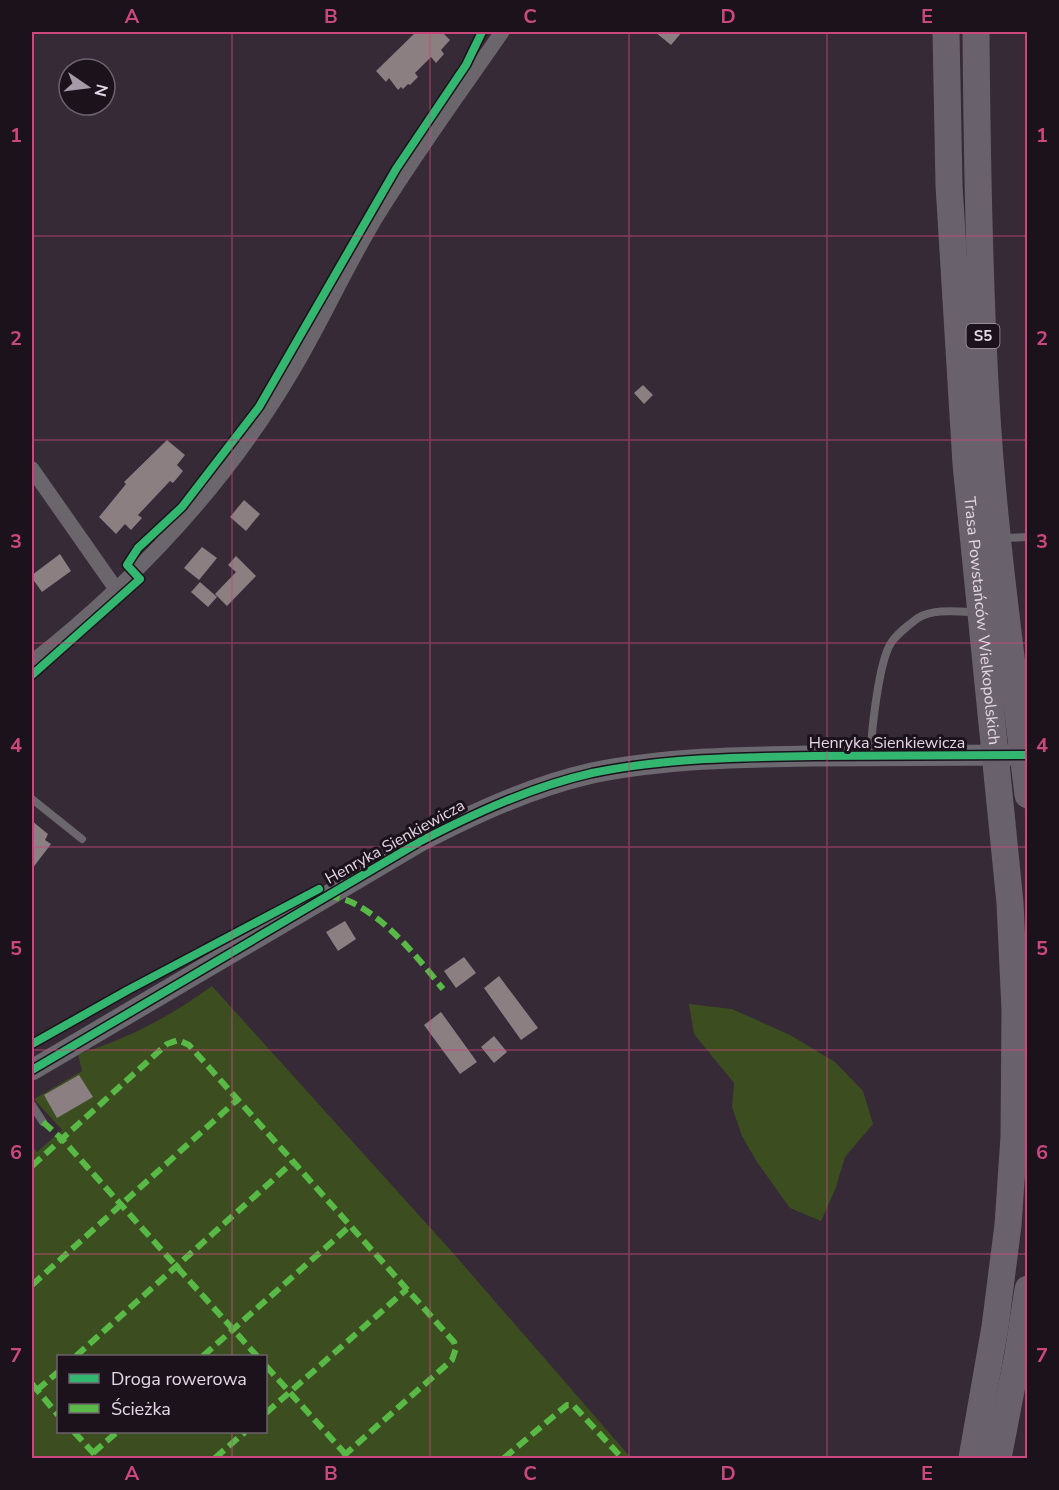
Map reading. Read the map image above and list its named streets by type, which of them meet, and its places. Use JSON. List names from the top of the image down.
{
  "streets": {
    "highway": ["S5", "Trasa Powstańców Wielkopolskich"],
    "street": ["Henryka Sienkiewicza"]
  },
  "legend": ["Droga rowerowa", "Ścieżka"],
  "north": "right",
  "grid": {
    "columns": [
      "A",
      "B",
      "C",
      "D",
      "E"
    ],
    "rows": [
      "1",
      "2",
      "3",
      "4",
      "5",
      "6",
      "7"
    ]
  }
}
